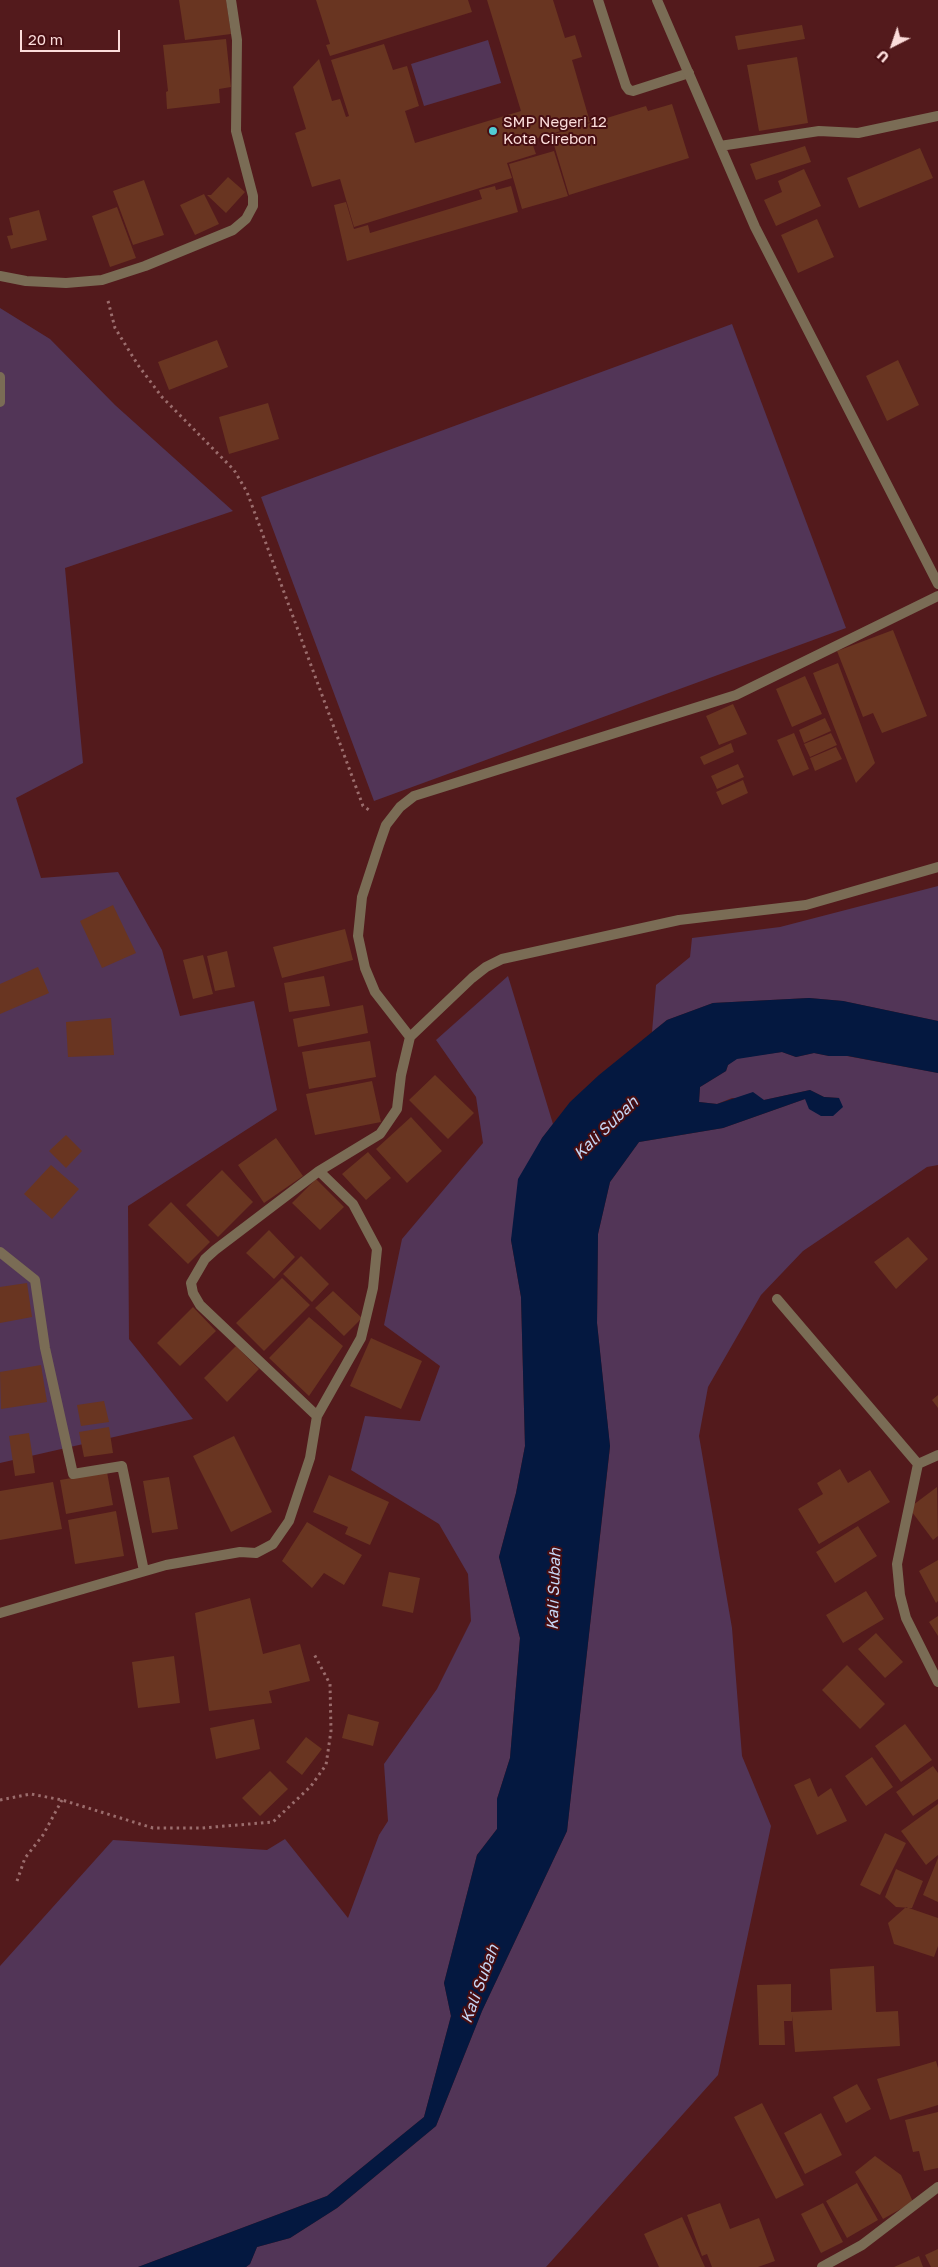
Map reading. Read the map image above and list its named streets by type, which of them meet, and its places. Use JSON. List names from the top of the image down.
{
  "water": ["Kali Subah"],
  "places": ["SMP Negeri 12 Kota Cirebon"],
  "scale_bar": "20 m",
  "north": "bottom left"
}
